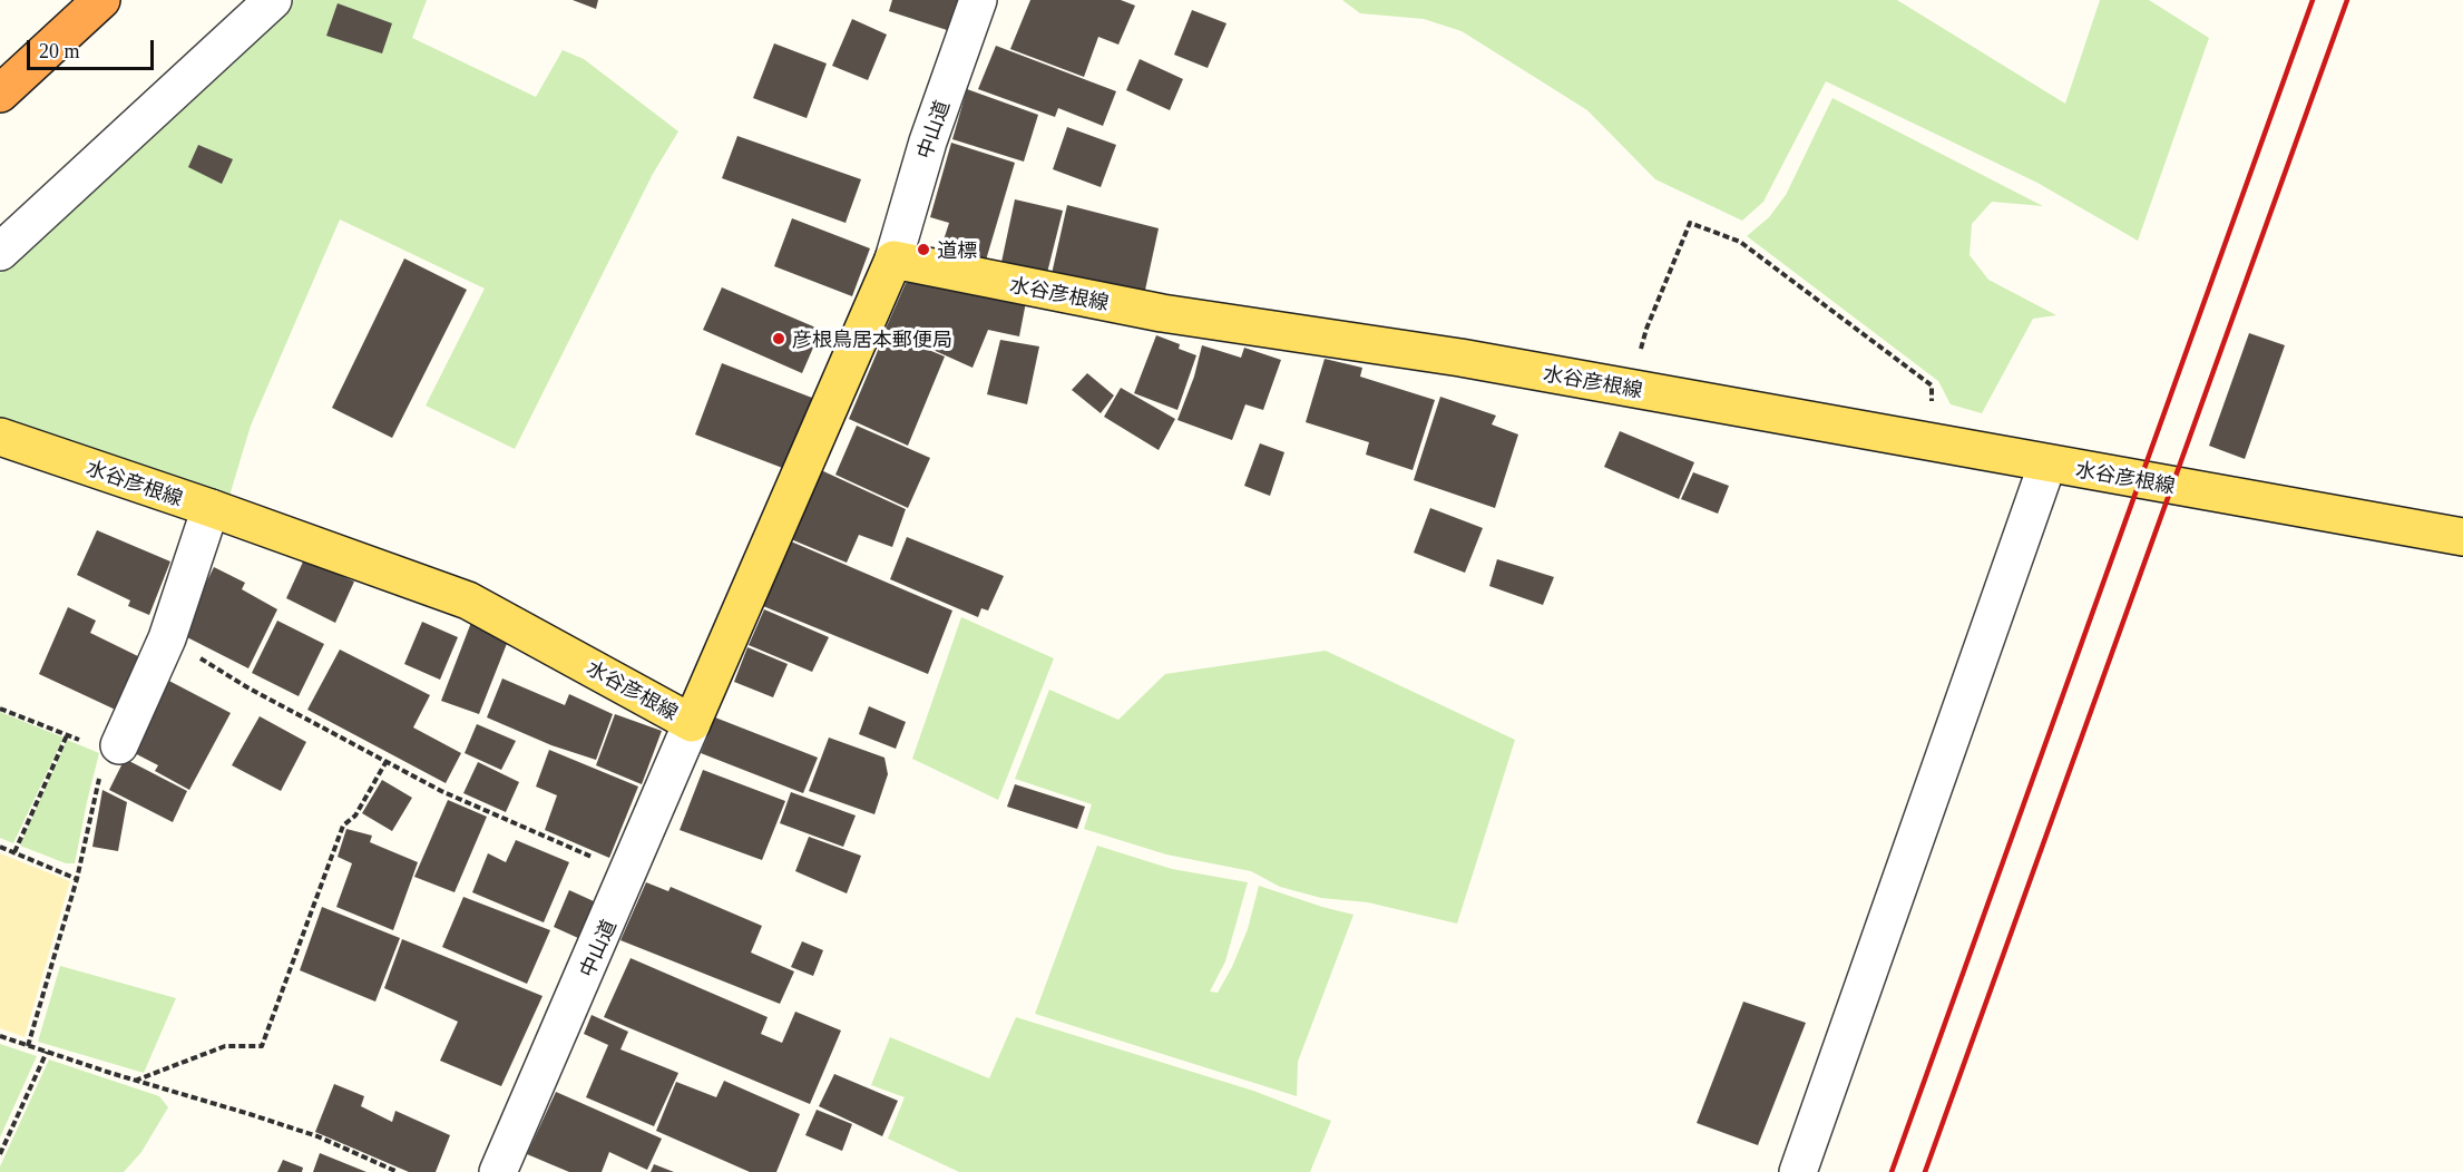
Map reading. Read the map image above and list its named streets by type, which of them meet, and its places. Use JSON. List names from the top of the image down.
{
  "streets": {
    "main road": ["水谷彦根線"],
    "street": ["中山道"]
  },
  "crossings": [
    ["中山道", "水谷彦根線"]
  ],
  "places": ["道標", "彦根鳥居本郵便局"],
  "scale_bar": "20 m"
}
